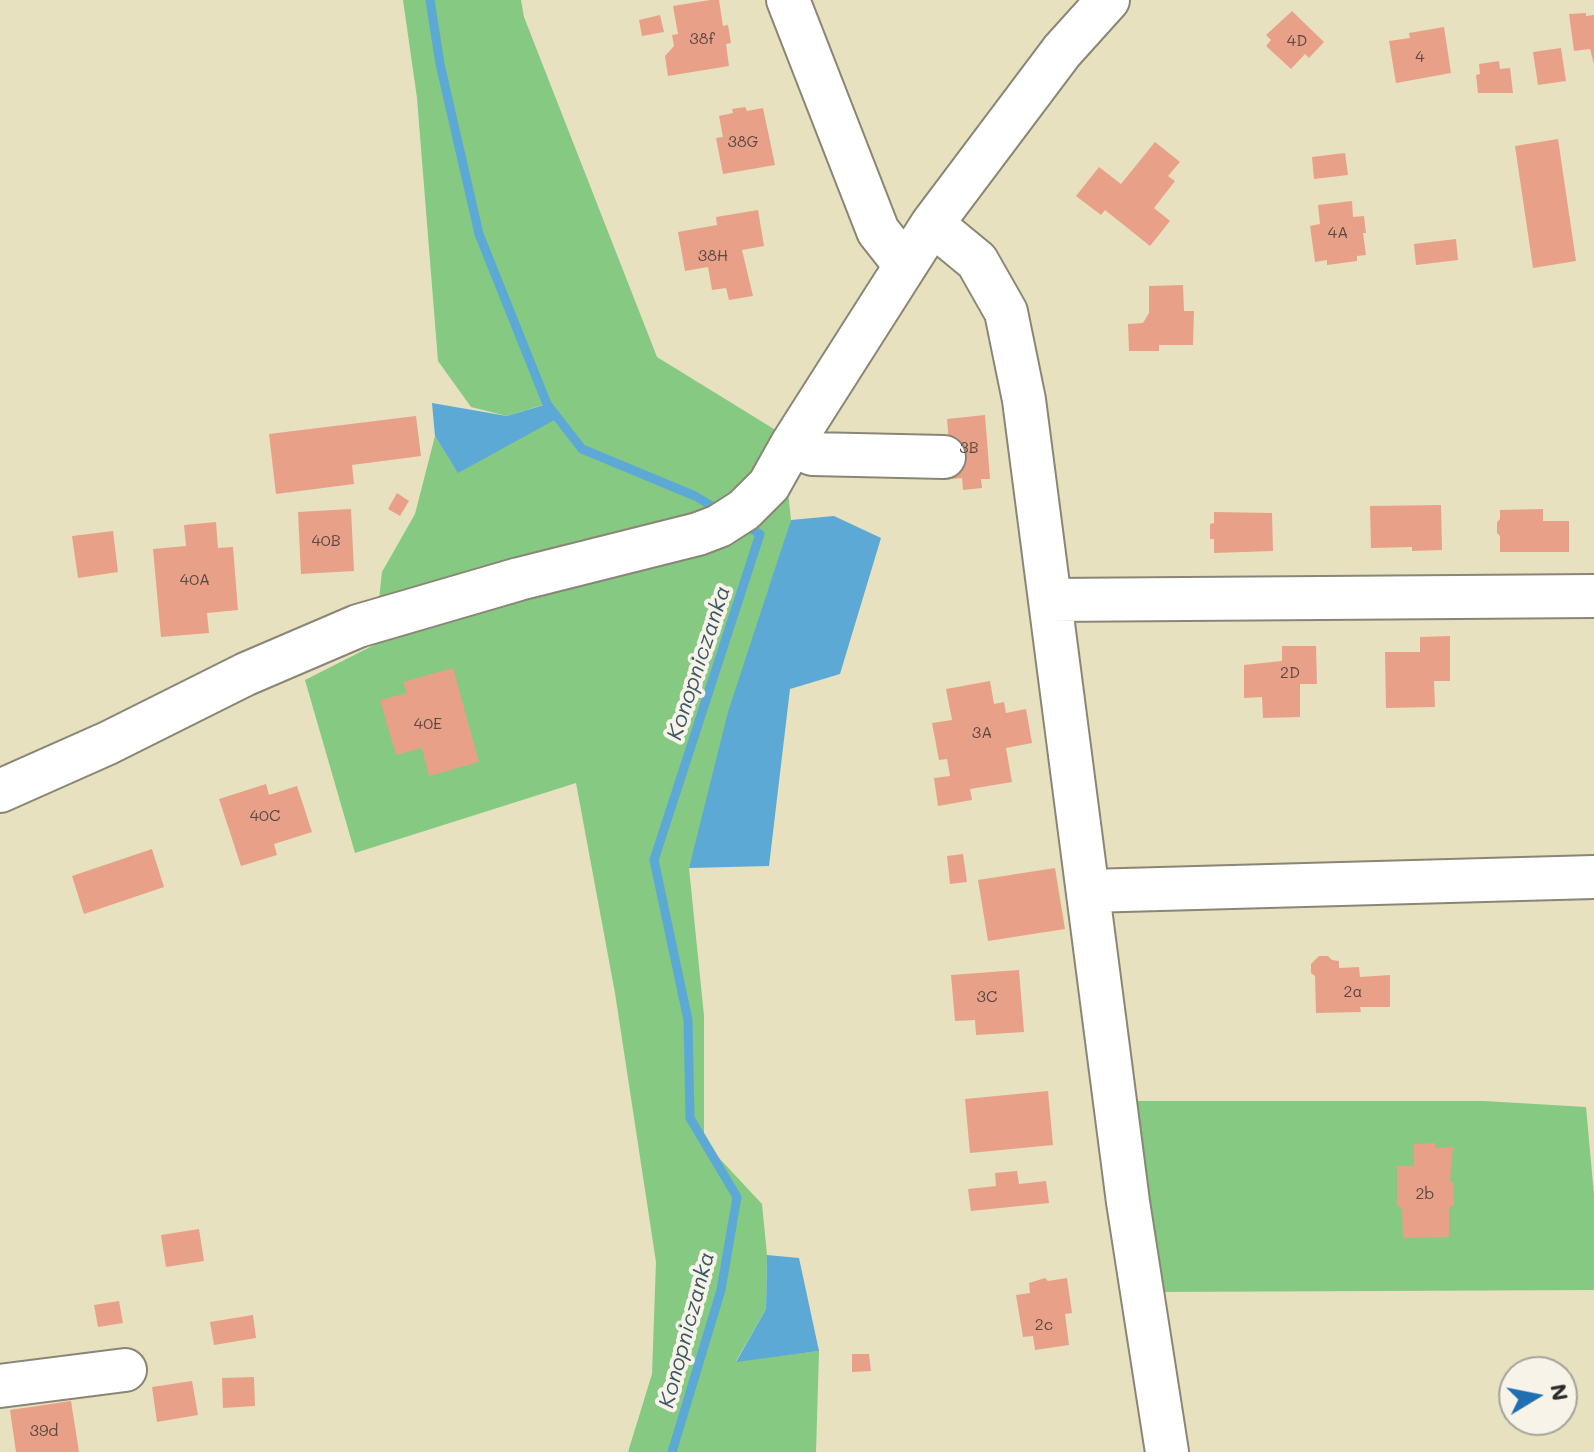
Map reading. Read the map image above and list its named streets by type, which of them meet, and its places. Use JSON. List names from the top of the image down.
{
  "water": ["Konopniczanka"],
  "house_numbers": [
    "38f",
    "4D",
    "4",
    "38G",
    "4A",
    "38H",
    "3B",
    "40B",
    "40A",
    "2D",
    "40E",
    "3A",
    "40C",
    "2a",
    "3C",
    "2b",
    "2c",
    "39d"
  ],
  "north": "right"
}
